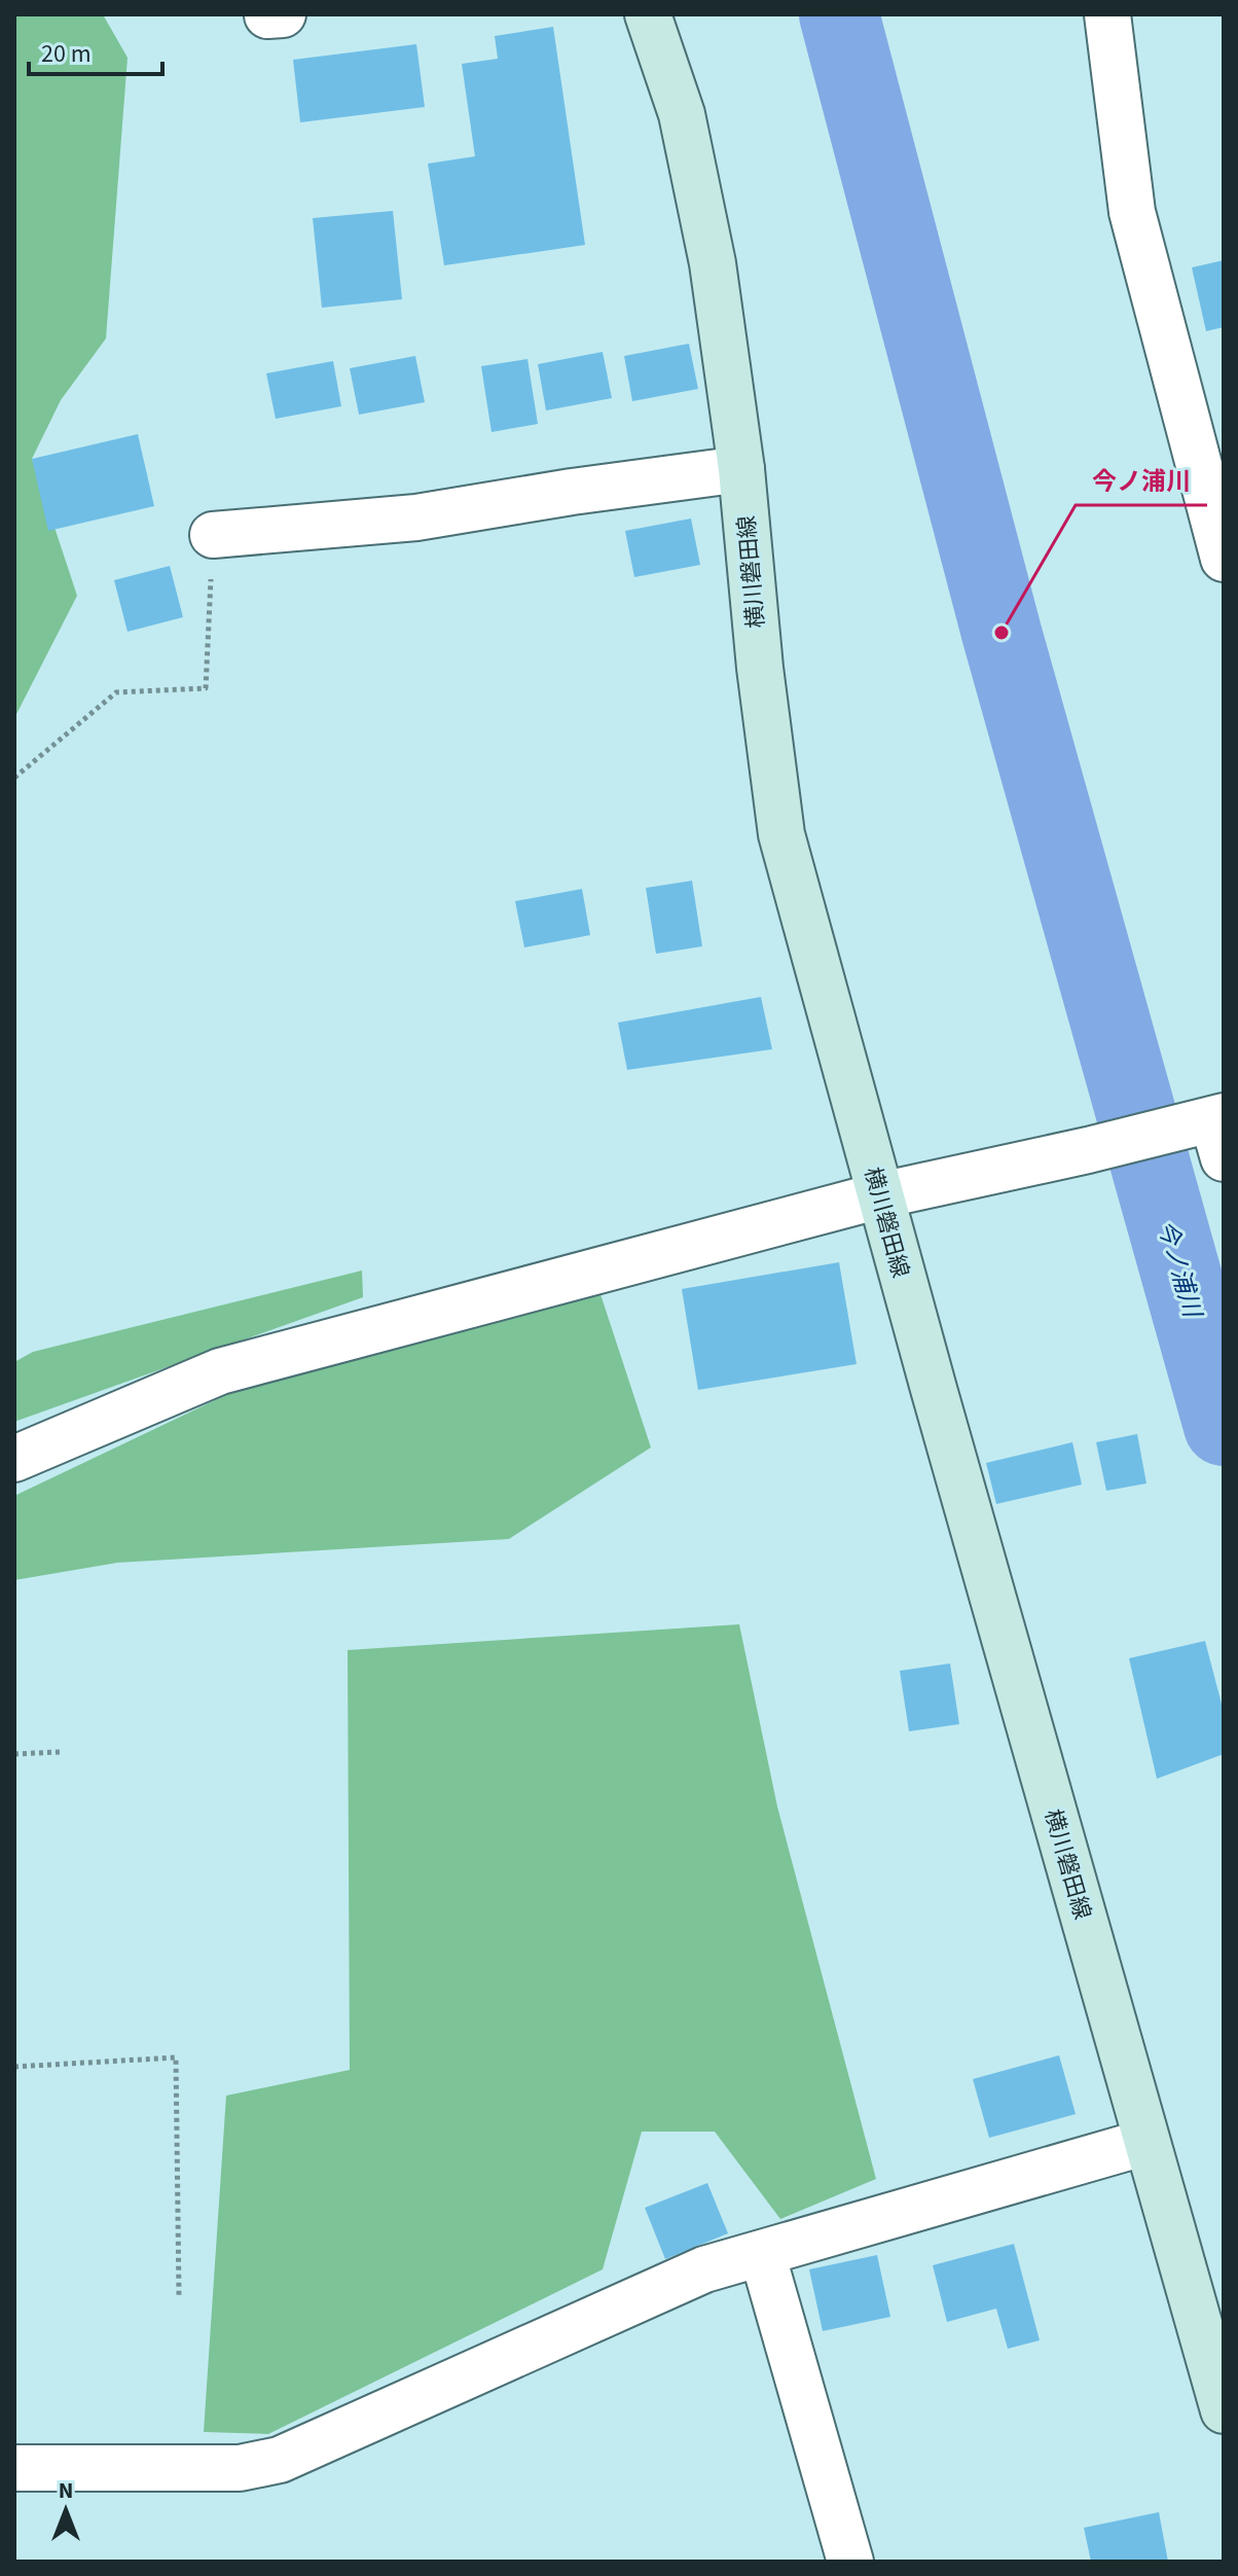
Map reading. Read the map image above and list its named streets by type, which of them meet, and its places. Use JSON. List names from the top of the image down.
{
  "streets": {
    "main road": ["横川磐田線"]
  },
  "water": ["今ノ浦川"],
  "places": ["今ノ浦川"],
  "scale_bar": "20 m",
  "north": "top"
}
